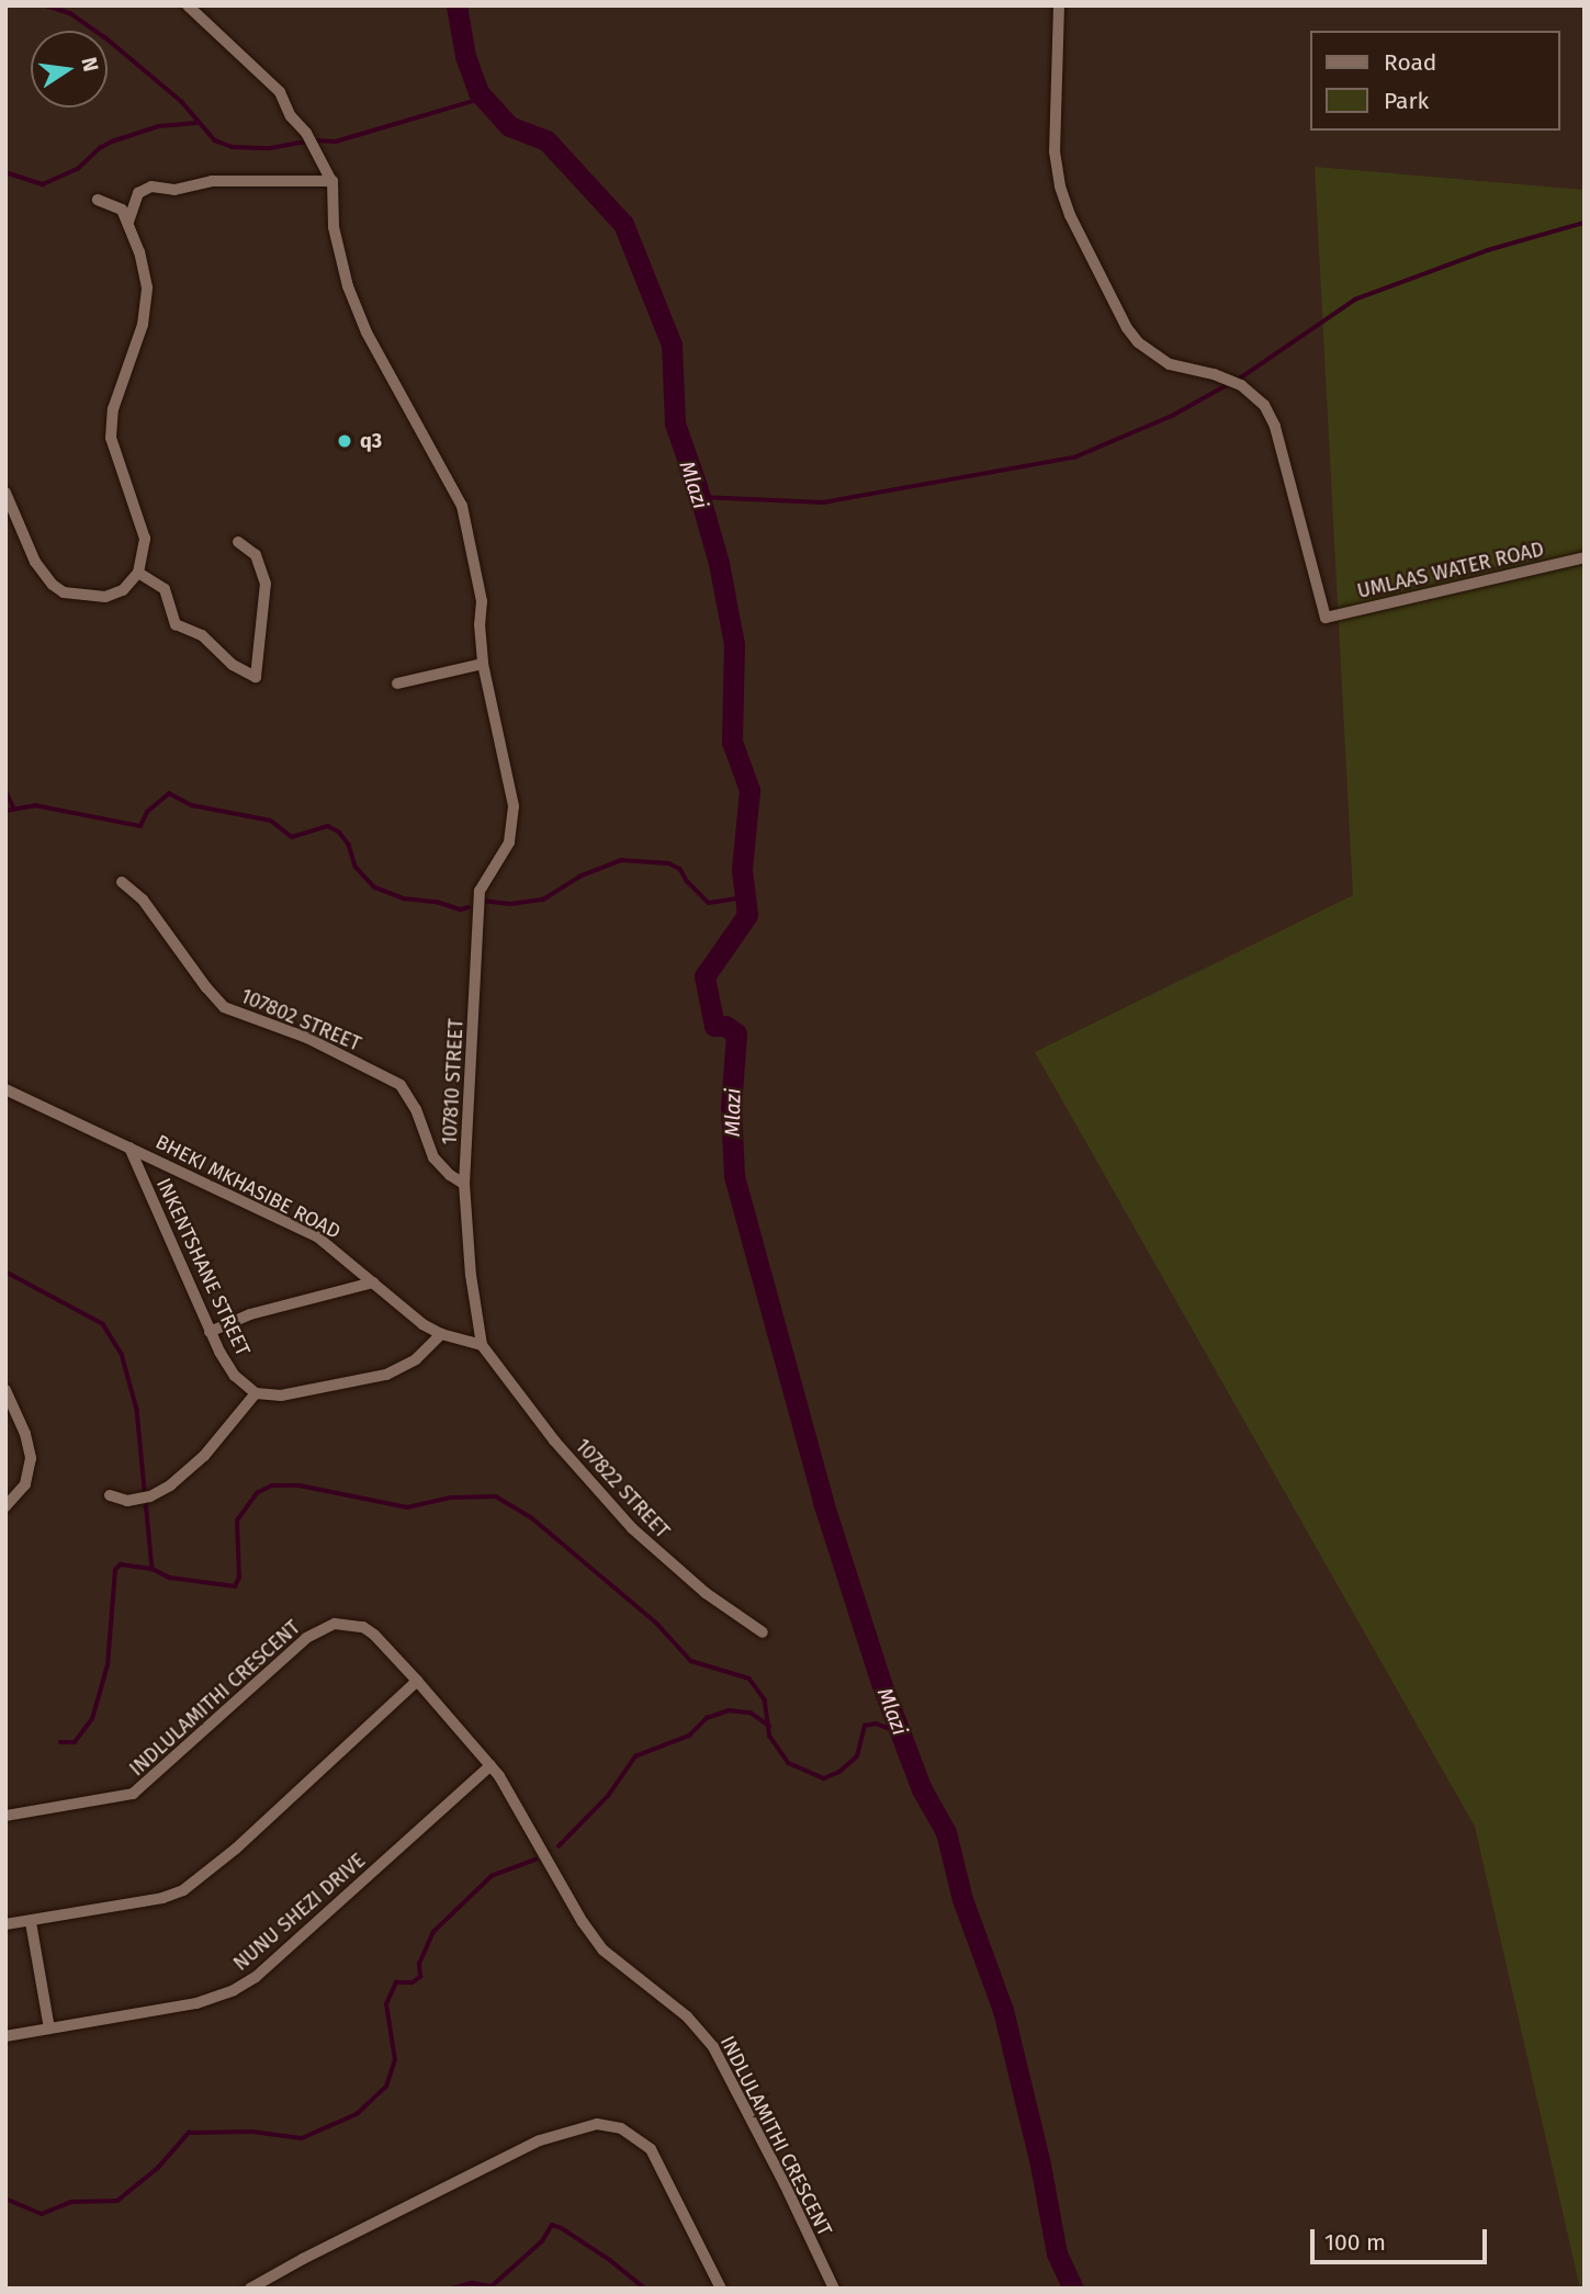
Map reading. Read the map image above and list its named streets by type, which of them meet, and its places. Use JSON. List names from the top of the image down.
{
  "streets": {
    "street": [
      "UMLAAS WATER ROAD",
      "107802 STREET",
      "107810 STREET",
      "BHEKI MKHASIBE ROAD",
      "INKENTSHANE STREET",
      "107822 STREET",
      "INDLULAMITHI CRESCENT",
      "NUNU SHEZI DRIVE"
    ]
  },
  "crossings": [
    ["107802 STREET", "107810 STREET"],
    ["107810 STREET", "BHEKI MKHASIBE ROAD"],
    ["107810 STREET", "107822 STREET"],
    ["BHEKI MKHASIBE ROAD", "INKENTSHANE STREET"],
    ["BHEKI MKHASIBE ROAD", "107822 STREET"],
    ["INDLULAMITHI CRESCENT", "NUNU SHEZI DRIVE"]
  ],
  "water": ["Mlazi"],
  "places": ["q3"],
  "legend": ["Road", "Park"],
  "scale_bar": "100 m",
  "north": "right"
}
